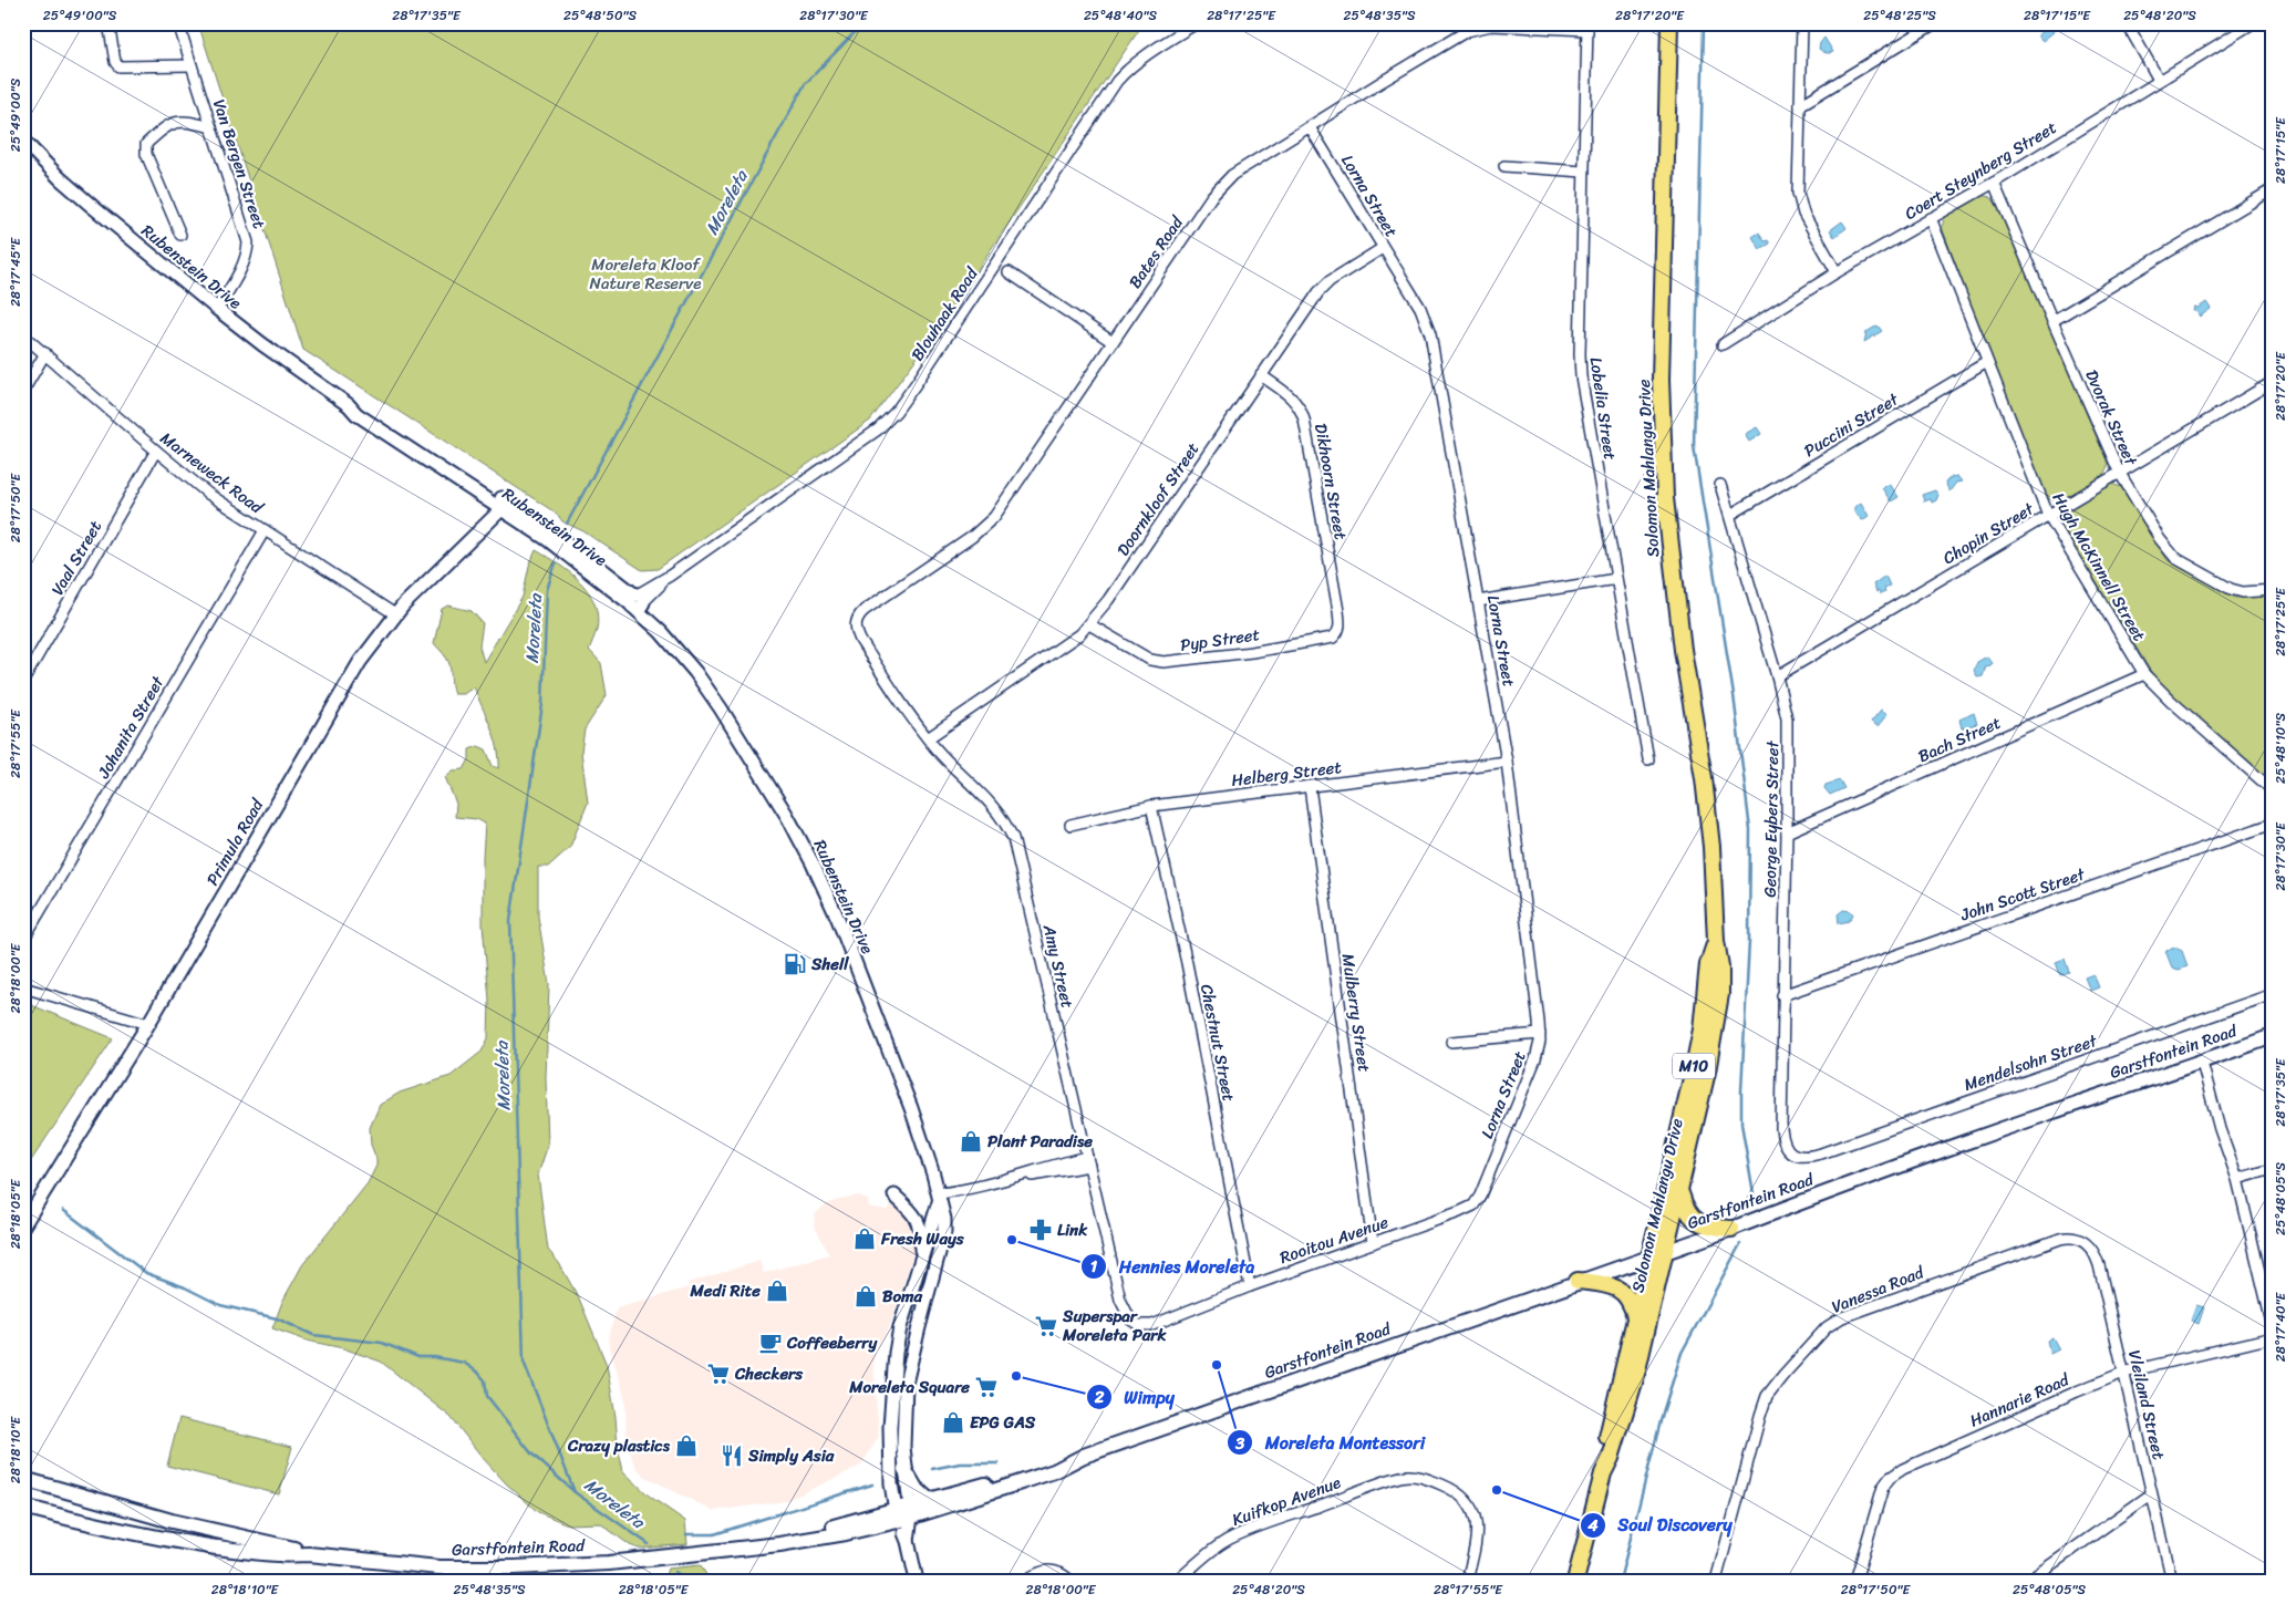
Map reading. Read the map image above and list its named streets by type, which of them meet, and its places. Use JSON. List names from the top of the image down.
{
  "streets": {
    "main road": ["Solomon Mahlangu Drive", "Garstfontein Road", "M10"],
    "street": [
      "Van Bergen Street",
      "Coert Steynberg Street",
      "Lorna Street",
      "Bates Road",
      "Rubenstein Drive",
      "Blouhaak Road",
      "Lobelia Street",
      "Dvorak Street",
      "Puccini Street",
      "Marneweck Road",
      "Dikhoorn Street",
      "Doornkloof Street",
      "Chopin Street",
      "Vaal Street",
      "Hugh McKinnell Street",
      "Pyp Street",
      "Johanita Street",
      "Bach Street",
      "Helberg Street",
      "George Eybers Street",
      "Primula Road",
      "John Scott Street",
      "Amy Street",
      "Mulberry Street",
      "Chestnut Street",
      "Mendelsohn Street",
      "Rooitou Avenue",
      "Vanessa Road",
      "Hannarie Road",
      "Vleiland Street",
      "Kuifkop Avenue"
    ]
  },
  "crossings": [
    ["Van Bergen Street", "Rubenstein Drive"],
    ["Coert Steynberg Street", "Dvorak Street"],
    ["Coert Steynberg Street", "Hugh McKinnell Street"],
    ["Lorna Street", "Bates Road"],
    ["Lorna Street", "Doornkloof Street"],
    ["Lorna Street", "Helberg Street"],
    ["Lorna Street", "Rooitou Avenue"],
    ["Bates Road", "Lobelia Street"],
    ["Bates Road", "Amy Street"],
    ["Rubenstein Drive", "Blouhaak Road"],
    ["Rubenstein Drive", "Primula Road"],
    ["Rubenstein Drive", "Garstfontein Road"],
    ["Dvorak Street", "Chopin Street"],
    ["Puccini Street", "Hugh McKinnell Street"],
    ["Puccini Street", "George Eybers Street"],
    ["Solomon Mahlangu Drive", "Garstfontein Road"],
    ["Marneweck Road", "Vaal Street"],
    ["Marneweck Road", "Johanita Street"],
    ["Marneweck Road", "Primula Road"],
    ["Dikhoorn Street", "Doornkloof Street"],
    ["Dikhoorn Street", "Pyp Street"],
    ["Doornkloof Street", "Pyp Street"],
    ["Doornkloof Street", "Amy Street"],
    ["Chopin Street", "Hugh McKinnell Street"],
    ["Chopin Street", "George Eybers Street"],
    ["Hugh McKinnell Street", "Bach Street"],
    ["Bach Street", "George Eybers Street"],
    ["Helberg Street", "Mulberry Street"],
    ["Helberg Street", "Chestnut Street"],
    ["George Eybers Street", "John Scott Street"],
    ["George Eybers Street", "Mendelsohn Street"],
    ["Amy Street", "Rooitou Avenue"],
    ["Mulberry Street", "Rooitou Avenue"],
    ["Chestnut Street", "Rooitou Avenue"],
    ["Vanessa Road", "Vleiland Street"],
    ["Hannarie Road", "Vleiland Street"]
  ],
  "water": ["Moreleta"],
  "parks": ["Moreleta Kloof Nature Reserve"],
  "places": {
    "fuel station": ["Shell"],
    "shop": [
      "Plant Paradise",
      "Fresh Ways",
      "Medi Rite",
      "Boma",
      "EPG GAS",
      "Crazy plastics"
    ],
    "pharmacy": ["Link"],
    "other": [
      "Hennies Moreleta",
      "Moreleta Montessori",
      "Wimpy",
      "Soul Discovery"
    ],
    "supermarket": ["Superspar Moreleta Park", "Checkers", "Moreleta Square"],
    "cafe": ["Coffeeberry"],
    "restaurant": ["Simply Asia"]
  },
  "coordinates": [
    "25°49'00\"S",
    "28°17'35\"E",
    "25°48'50\"S",
    "28°17'30\"E",
    "25°48'40\"S",
    "28°17'25\"E",
    "25°48'35\"S",
    "28°17'20\"E",
    "25°48'25\"S",
    "28°17'15\"E",
    "25°48'20\"S",
    "28°17'45\"E",
    "28°17'50\"E",
    "28°17'55\"E",
    "25°48'10\"S",
    "28°18'00\"E",
    "25°48'05\"S",
    "28°18'05\"E",
    "28°17'40\"E",
    "28°18'10\"E"
  ]
}
